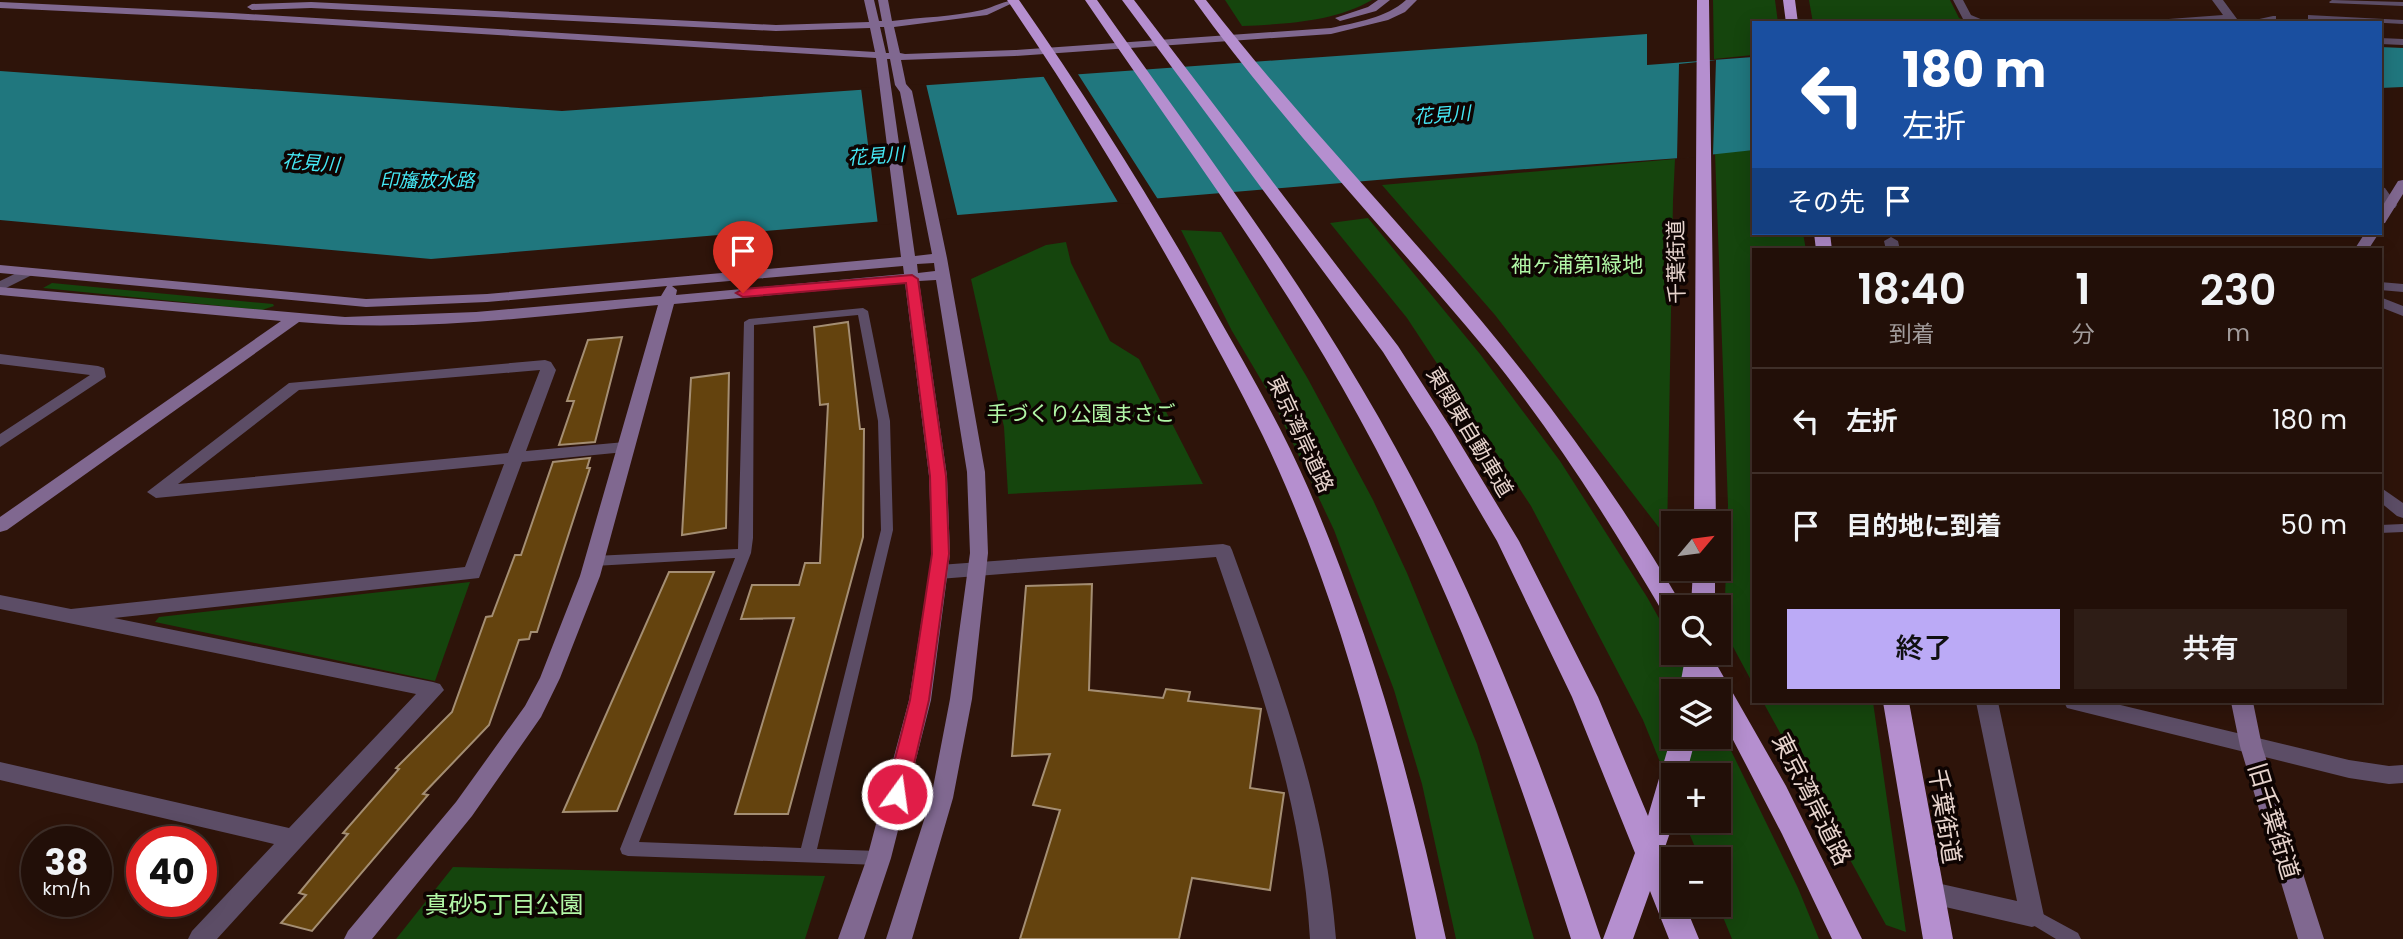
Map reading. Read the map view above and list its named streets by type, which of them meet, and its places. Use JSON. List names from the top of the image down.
{
  "streets": {
    "highway": ["千葉街道", "東関東自動車道", "東京湾岸道路"],
    "street": ["旧千葉街道"]
  },
  "water": ["花見川", "印旛放水路"],
  "parks": ["袖ヶ浦第1緑地", "手づくり公園まさご", "真砂5丁目公園"],
  "north": "top right",
  "page": {
    "turn": ["180 m", "左折"],
    "then": "その先",
    "eta": [
      "18:40",
      "到着",
      "1",
      "分",
      "230",
      "m"
    ],
    "list": [
      {
        "name": "左折",
        "value": "180 m"
      },
      {
        "name": "目的地に到着",
        "value": "50 m"
      }
    ],
    "map_buttons": ["+", "−"],
    "buttons": ["終了", "共有"],
    "speed": "38 km/h",
    "limit": "40"
  }
}
